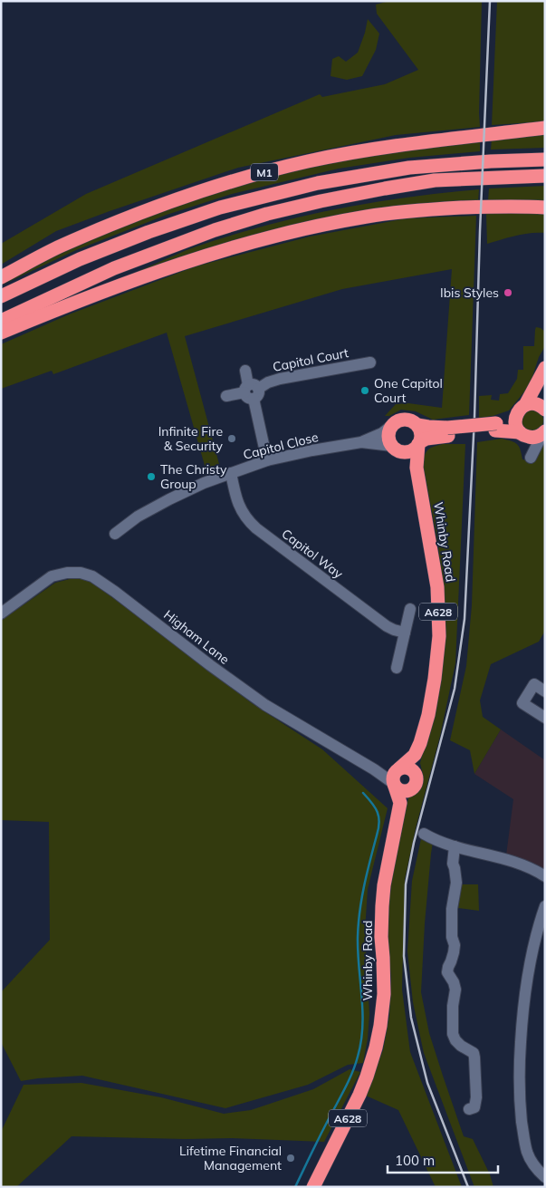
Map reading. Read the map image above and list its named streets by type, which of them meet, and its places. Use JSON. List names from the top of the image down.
{
  "streets": {
    "highway": ["M1", "Whinby Road", "A628"],
    "street": [
      "Capitol Court",
      "Capitol Close",
      "Capitol Way",
      "Higham Lane"
    ]
  },
  "crossings": [
    ["Capitol Close", "Whinby Road"],
    ["Capitol Close", "Capitol Way"],
    ["Whinby Road", "Higham Lane"]
  ],
  "places": [
    "Ibis Styles",
    "One Capitol Court",
    "Infinite Fire & Security",
    "The Christy Group",
    "Lifetime Financial Management"
  ],
  "scale_bar": "100 m"
}
